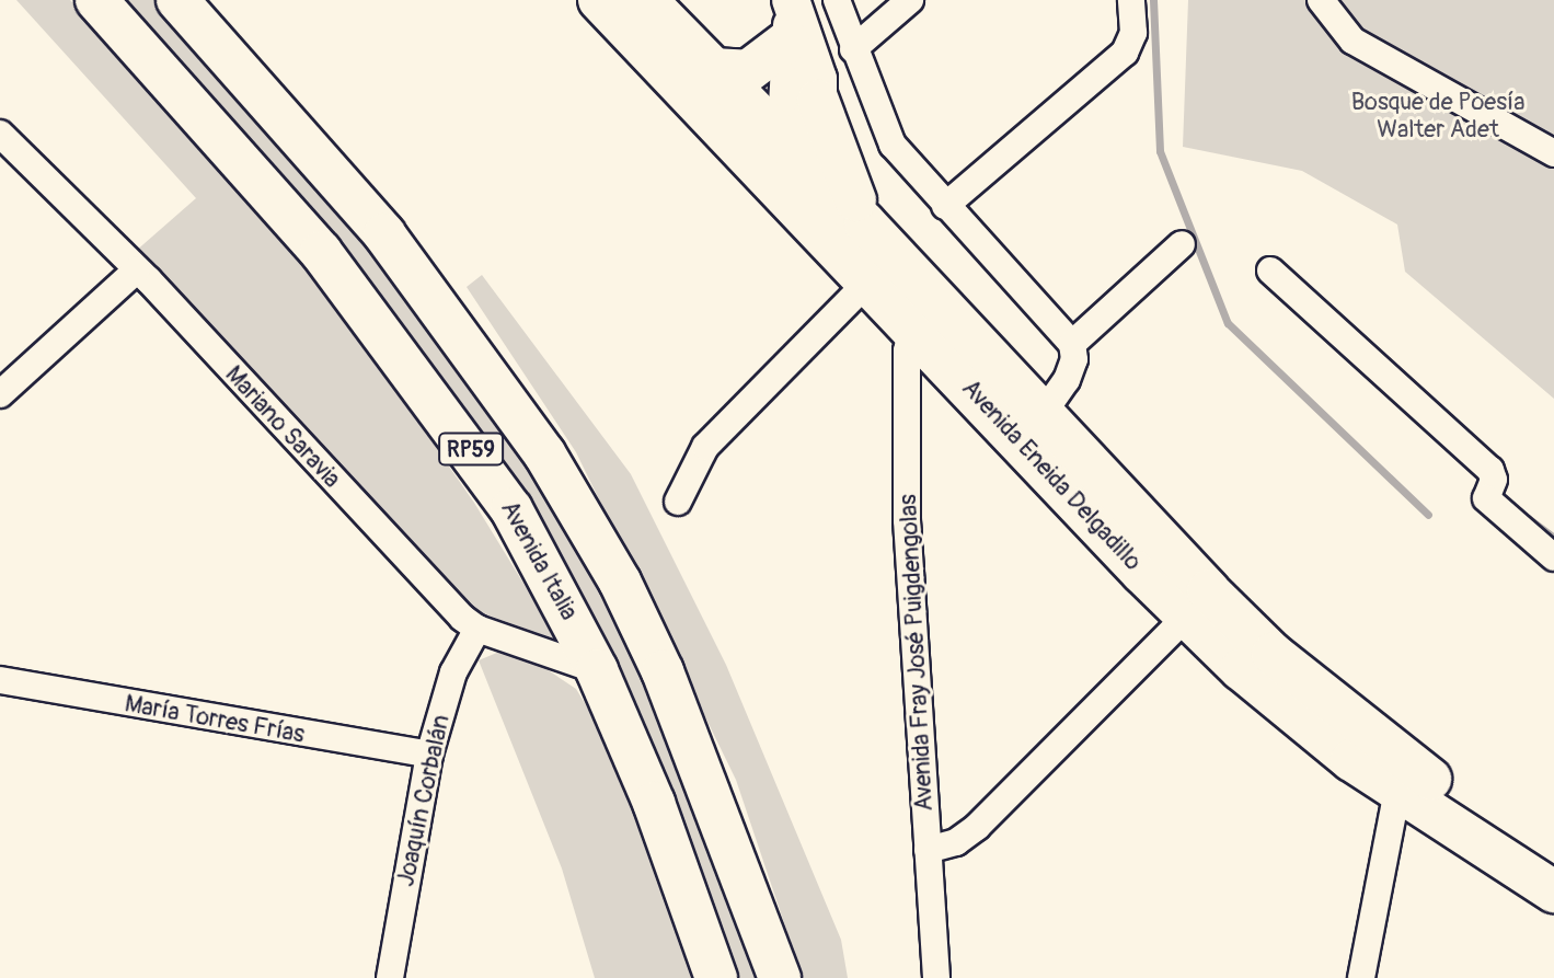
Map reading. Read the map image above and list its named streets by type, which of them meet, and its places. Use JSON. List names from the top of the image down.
{
  "streets": {
    "main road": ["RP59", "Avenida Eneida Delgadillo", "Avenida Italia"],
    "street": [
      "Mariano Saravia",
      "Avenida Fray José Puigdengolas",
      "María Torres Frías",
      "Joaquín Corbalán"
    ]
  },
  "crossings": [
    ["Mariano Saravia", "Avenida Italia"],
    ["Mariano Saravia", "Joaquín Corbalán"],
    ["Avenida Eneida Delgadillo", "Avenida Fray José Puigdengolas"],
    ["María Torres Frías", "Joaquín Corbalán"]
  ],
  "parks": ["Bosque de Poesía Walter Adet"]
}
